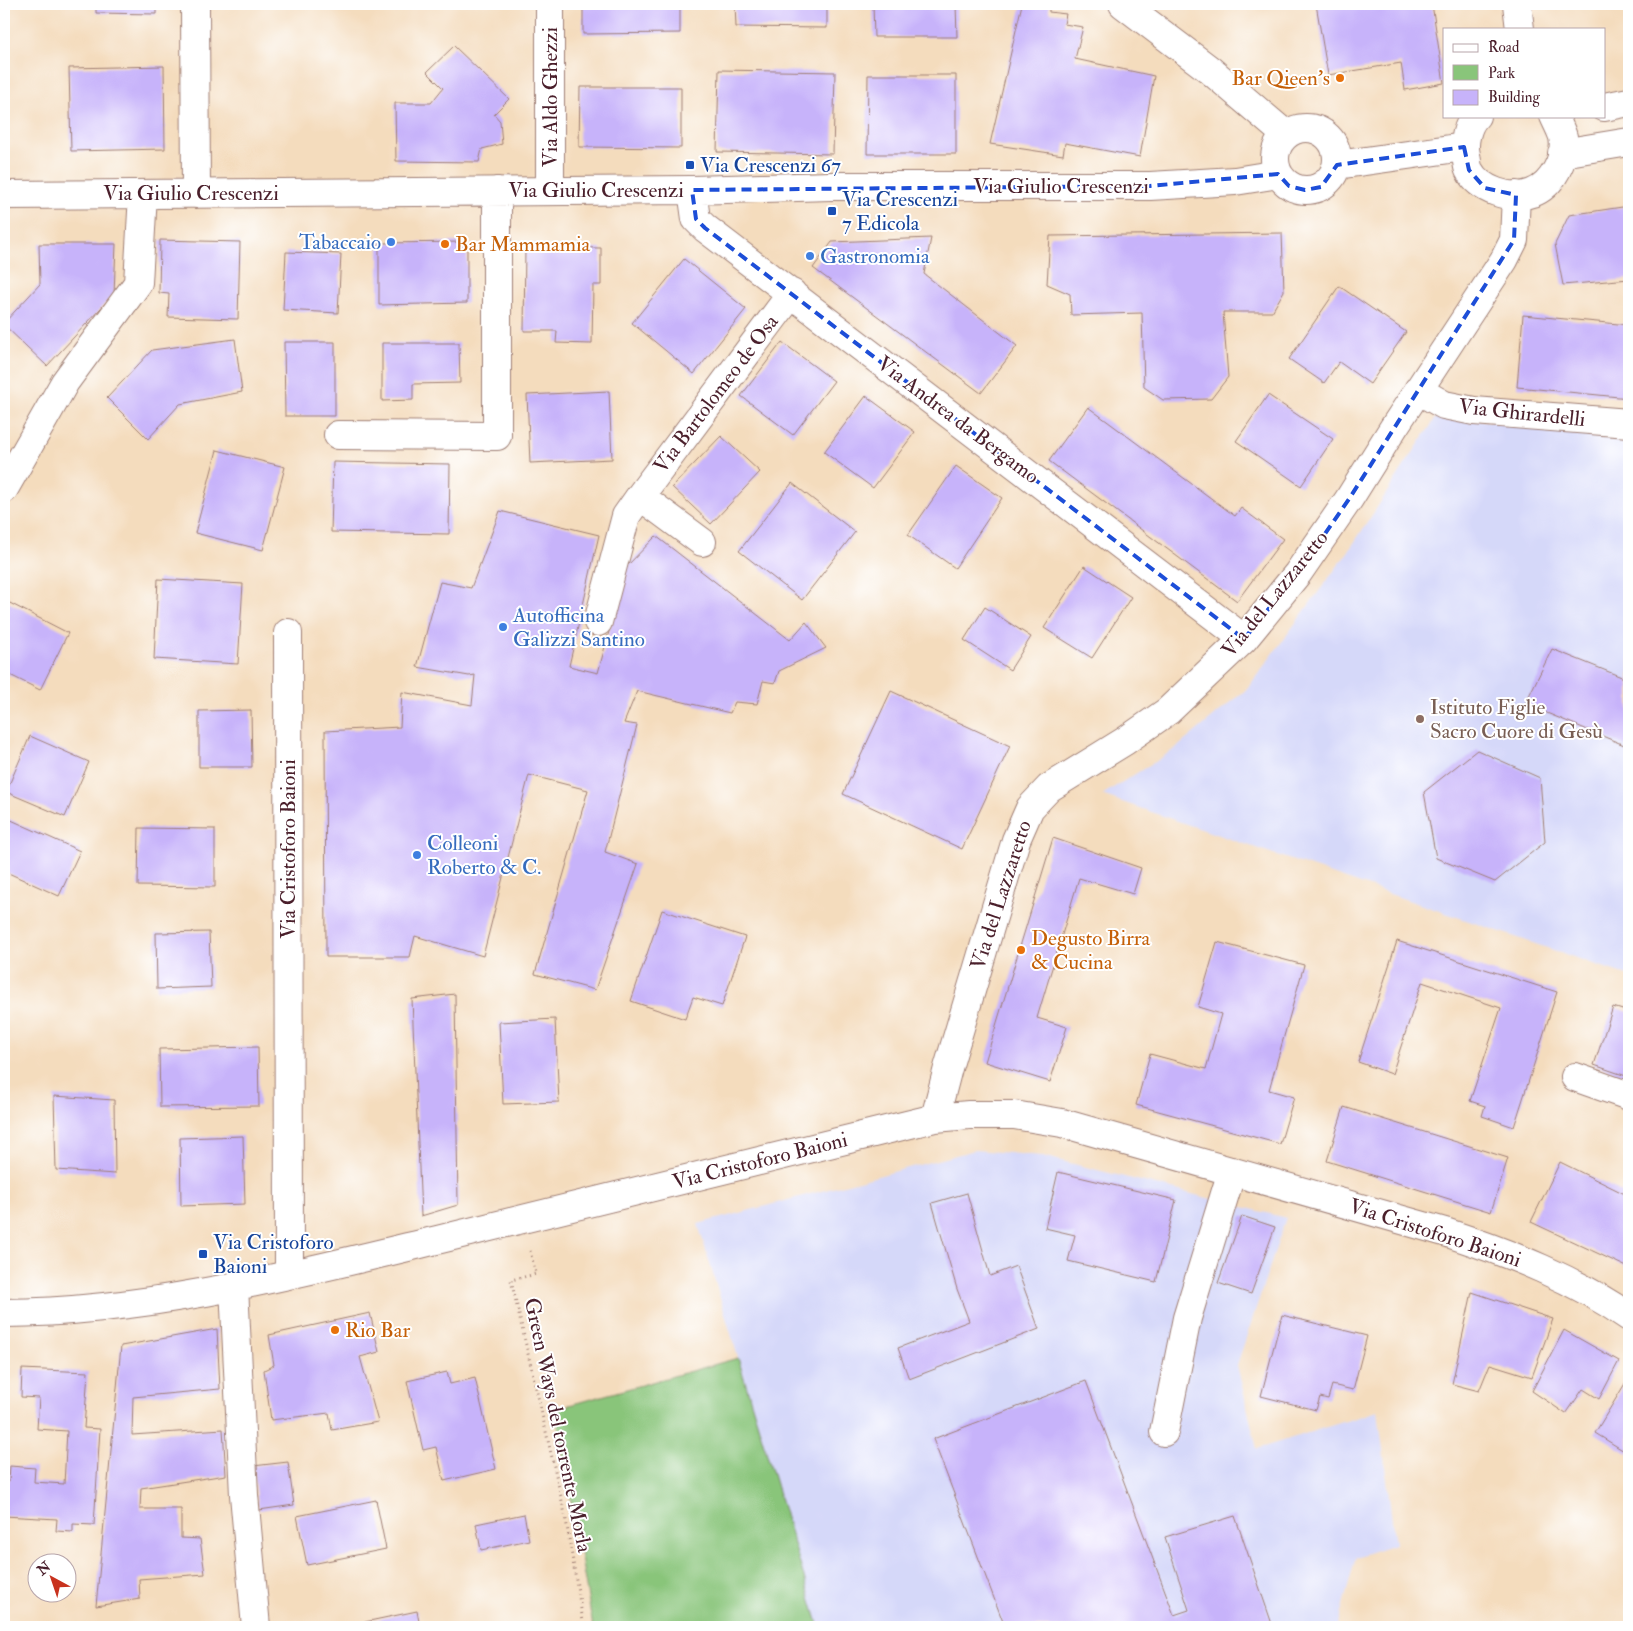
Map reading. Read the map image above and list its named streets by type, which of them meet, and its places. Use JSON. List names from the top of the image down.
{
  "streets": {
    "street": [
      "Via Aldo Ghezzi",
      "Via Giulio Crescenzi",
      "Via Bartolomeo de Osa",
      "Via Ghirardelli",
      "Via Andrea da Bergamo",
      "Via del Lazzaretto",
      "Via Cristoforo Baioni"
    ],
    "path": ["Green Ways del torrente Morla"]
  },
  "crossings": [
    ["Via Aldo Ghezzi", "Via Giulio Crescenzi"],
    ["Via Giulio Crescenzi", "Via Andrea da Bergamo"],
    ["Via Bartolomeo de Osa", "Via Andrea da Bergamo"],
    ["Via Ghirardelli", "Via del Lazzaretto"],
    ["Via Andrea da Bergamo", "Via del Lazzaretto"],
    ["Via del Lazzaretto", "Via Cristoforo Baioni"]
  ],
  "places": {
    "other": [
      "Bar Qieen's",
      "Tabaccaio",
      "Bar Mammamia",
      "Gastronomia",
      "Autofficina Galizzi Santino",
      "Istituto Figlie Sacro Cuore di Gesù",
      "Colleoni Roberto & C.",
      "Degusto Birra & Cucina",
      "Rio Bar"
    ],
    "transit": ["Via Crescenzi 67", "Via Crescenzi 7 Edicola", "Via Cristoforo Baioni"]
  },
  "legend": ["Road", "Park", "Building"],
  "north": "top left"
}
